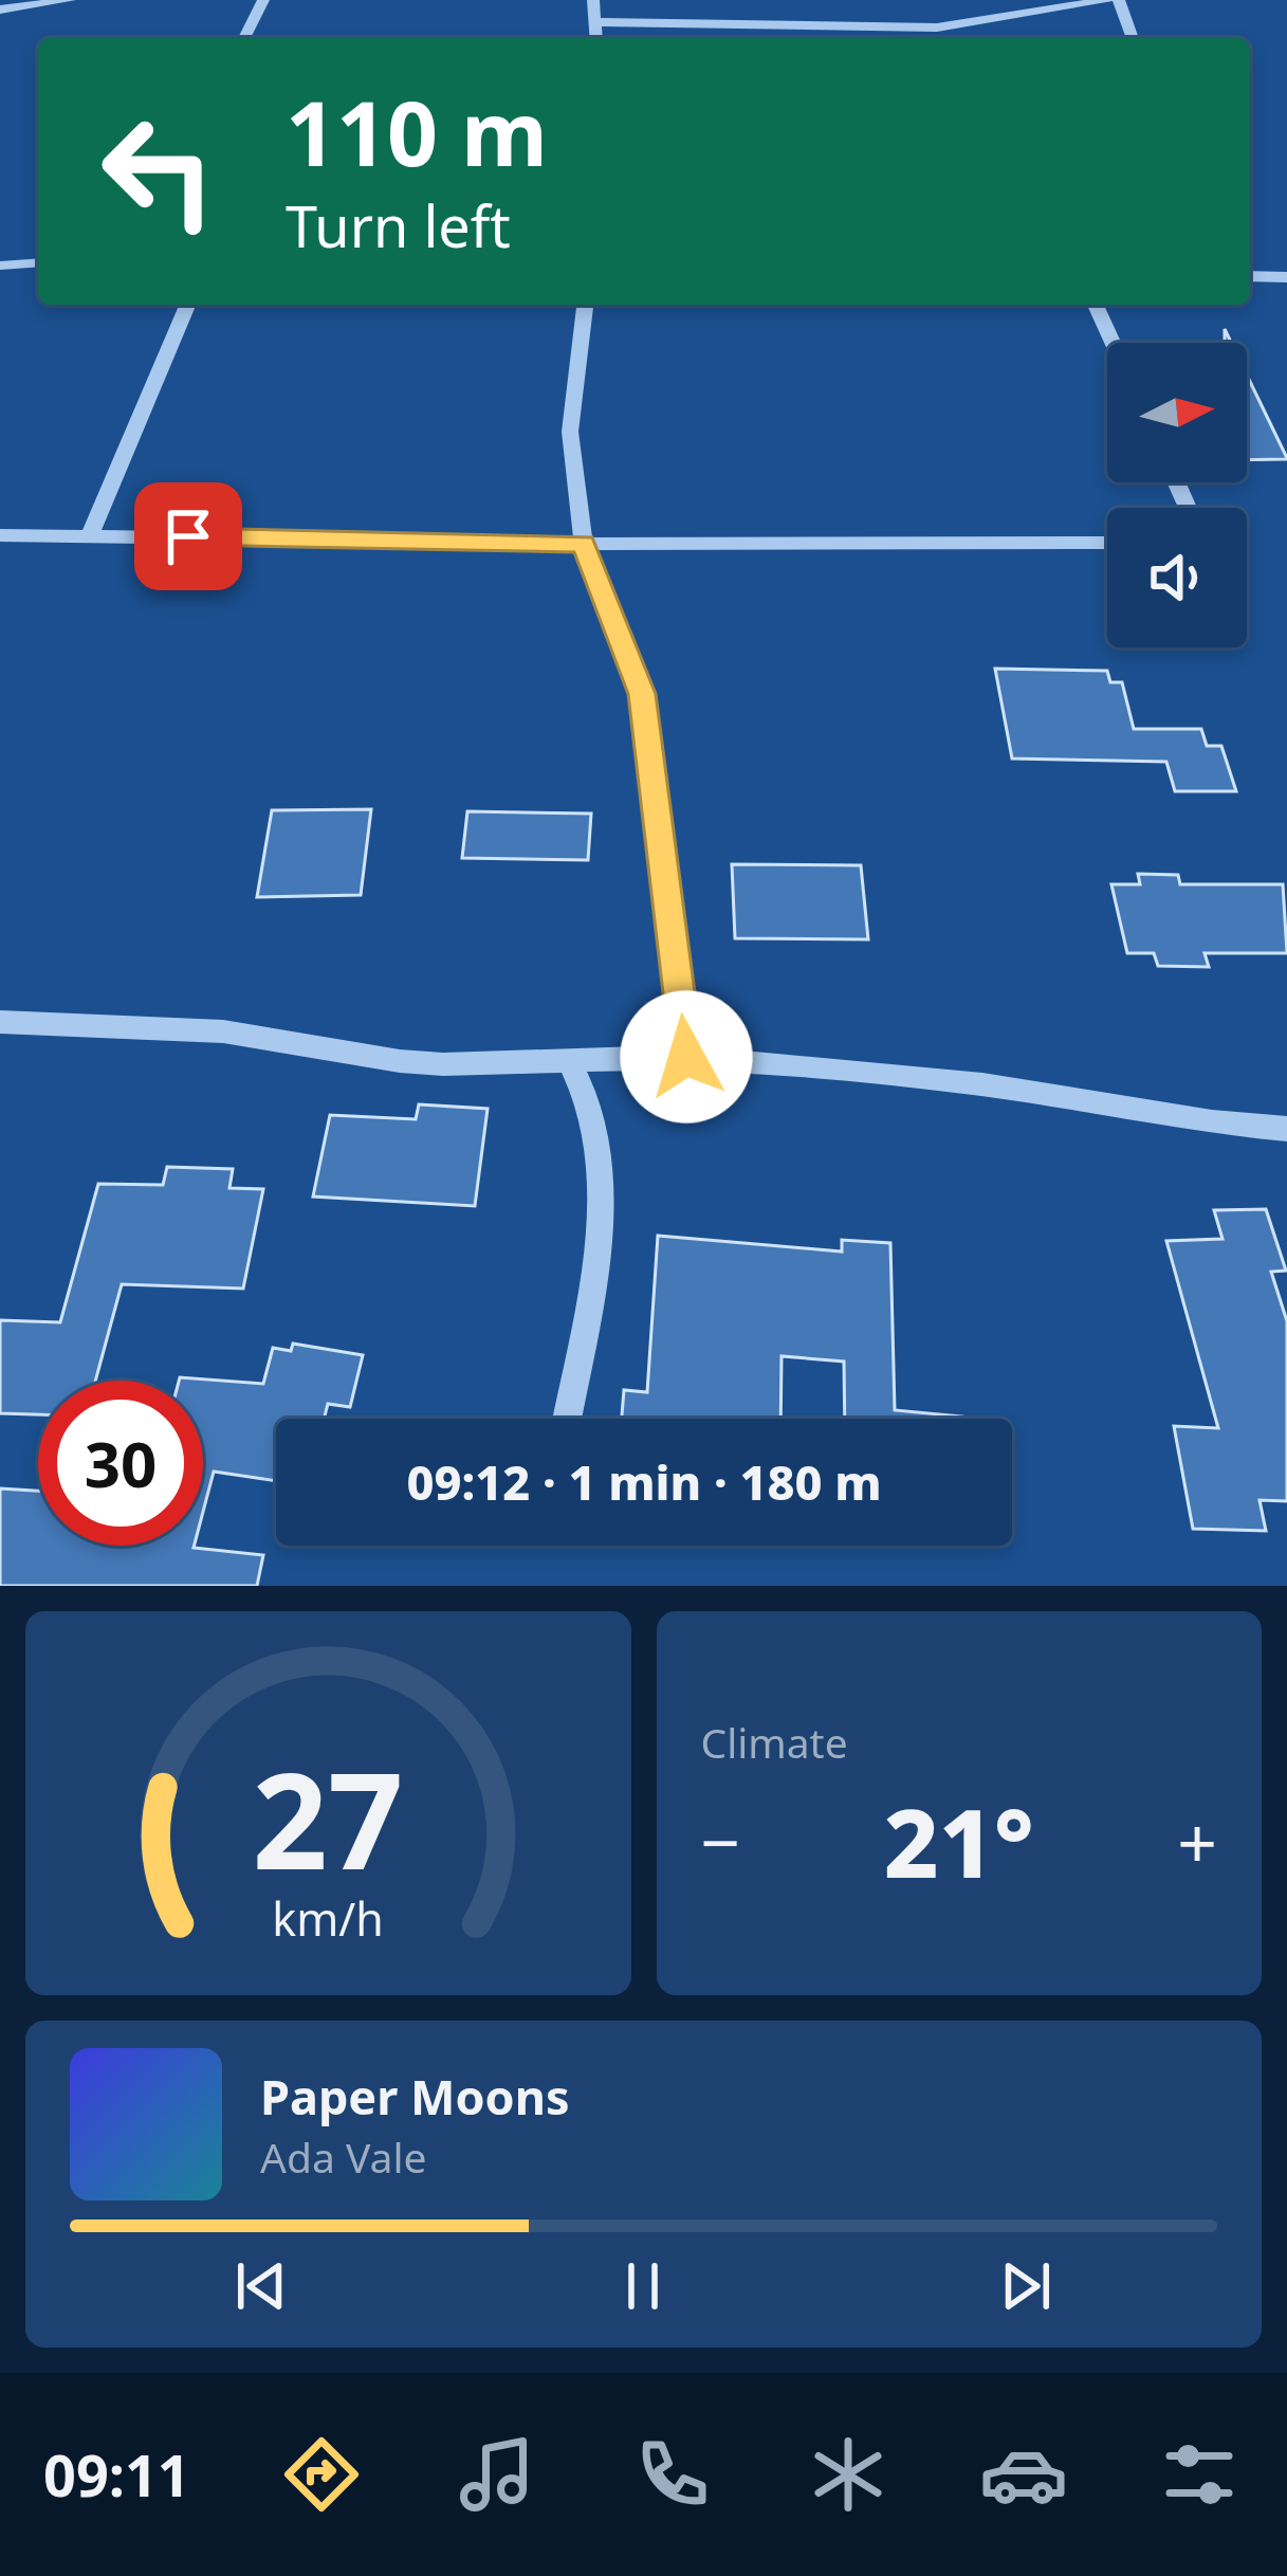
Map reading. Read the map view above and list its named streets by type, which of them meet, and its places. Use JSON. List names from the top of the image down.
{
  "north": "right",
  "page": {
    "turn": ["110 m", "Turn left"],
    "limit": "30",
    "trip": "09:12 · 1 min · 180 m",
    "tile": "Climate",
    "heat": ["−", "21°", "+"],
    "song": ["Paper Moons", "Ada Vale"],
    "tabs": "09:11",
    "gauge": ["27", "km/h"]
  }
}
